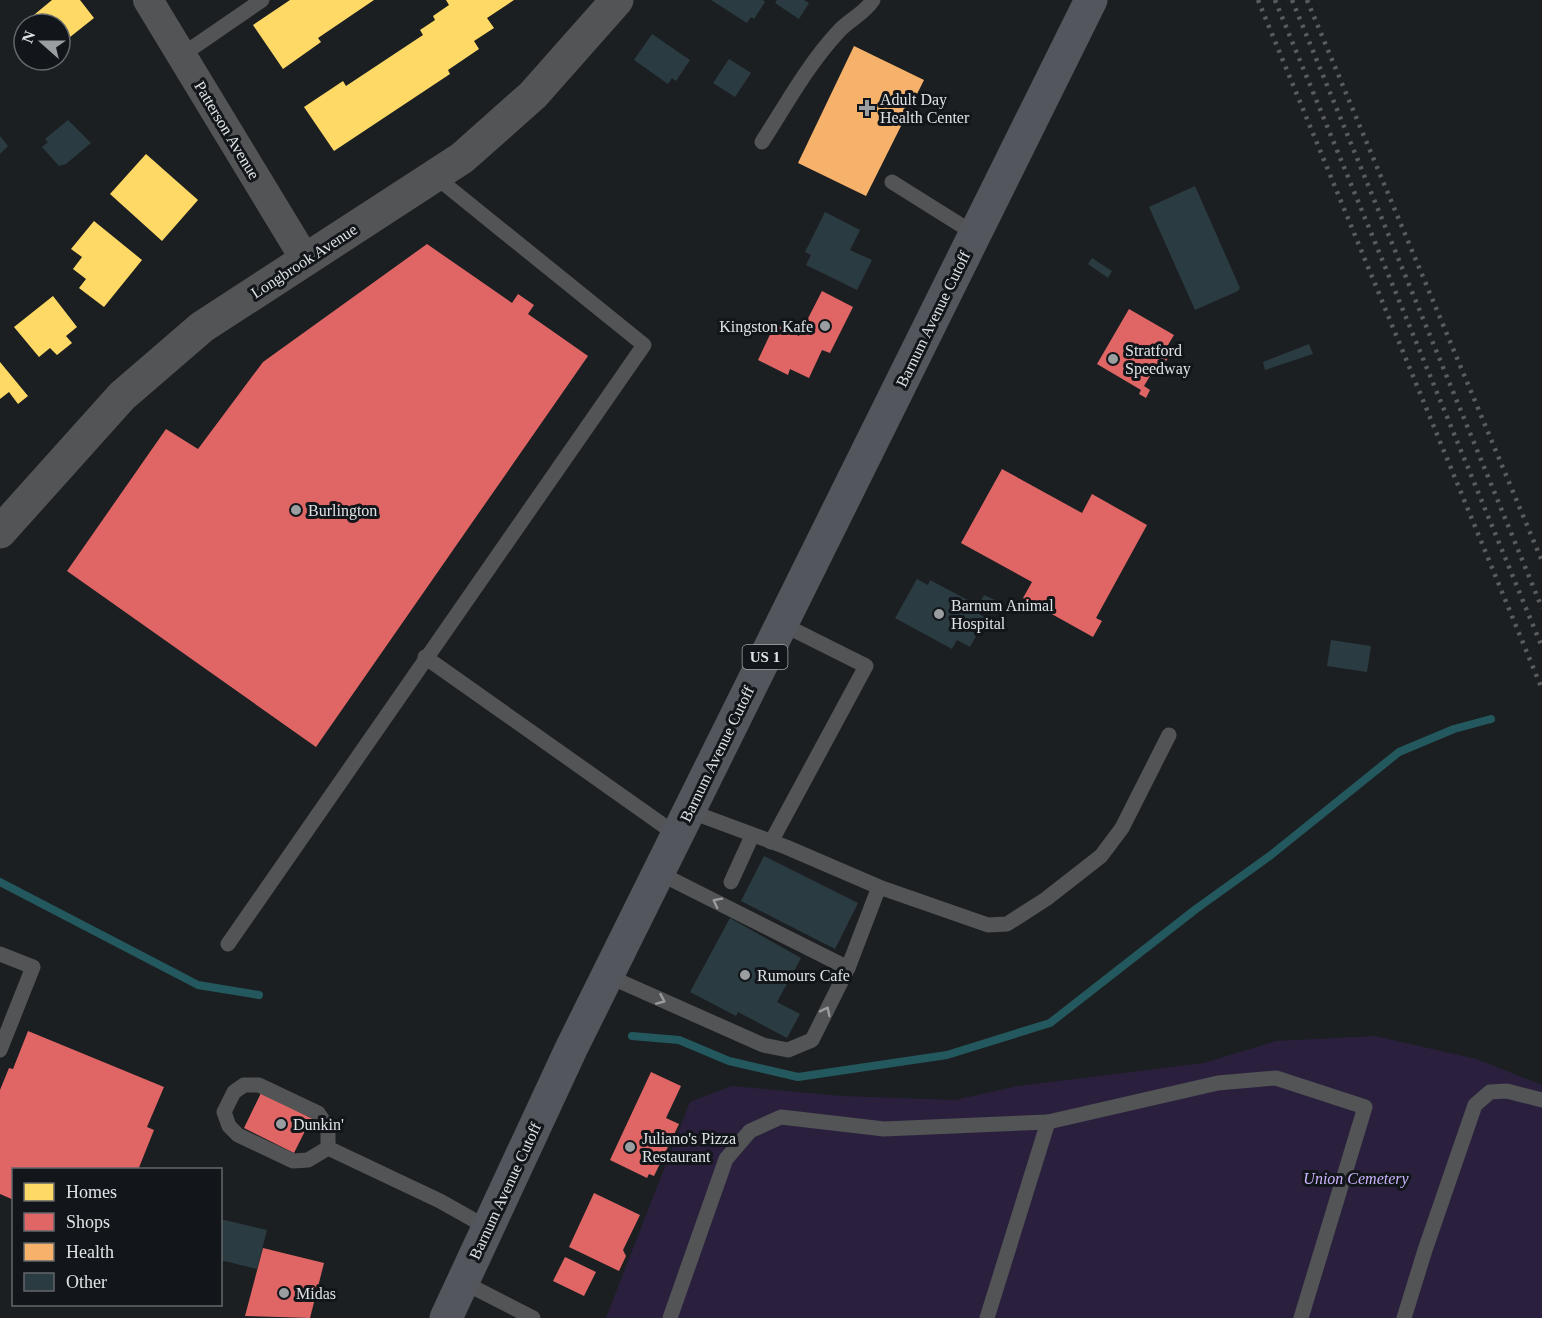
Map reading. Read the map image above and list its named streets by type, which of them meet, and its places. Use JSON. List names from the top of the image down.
{
  "streets": {
    "main road": ["Barnum Avenue Cutoff", "US 1"],
    "street": ["Patterson Avenue", "Longbrook Avenue"]
  },
  "crossings": [
    ["Patterson Avenue", "Longbrook Avenue"]
  ],
  "parks": ["Union Cemetery"],
  "places": {
    "health": ["Adult Day Health Center"],
    "other": [
      "Kingston Kafe",
      "Stratford Speedway",
      "Burlington",
      "Barnum Animal Hospital",
      "Rumours Cafe",
      "Dunkin'",
      "Juliano's Pizza Restaurant",
      "Midas"
    ]
  },
  "legend": [
    "Homes",
    "Shops",
    "Health",
    "Other"
  ],
  "north": "left"
}
